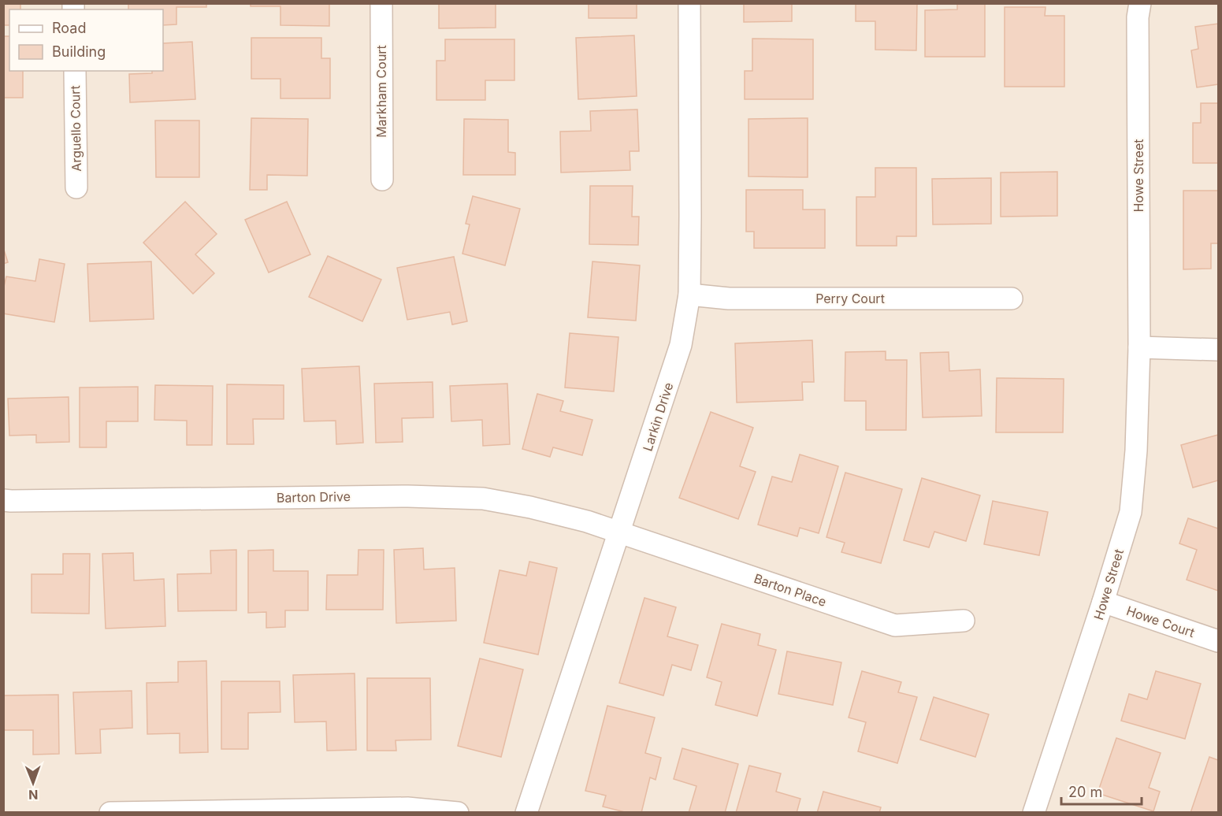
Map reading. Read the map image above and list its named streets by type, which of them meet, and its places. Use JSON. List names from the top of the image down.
{
  "streets": {
    "street": [
      "Markham Court",
      "Arguello Court",
      "Howe Street",
      "Perry Court",
      "Larkin Drive",
      "Barton Drive",
      "Barton Place",
      "Howe Court"
    ]
  },
  "crossings": [
    ["Howe Street", "Howe Court"],
    ["Perry Court", "Larkin Drive"],
    ["Larkin Drive", "Barton Drive"],
    ["Larkin Drive", "Barton Place"],
    ["Barton Drive", "Barton Place"]
  ],
  "legend": ["Road", "Building"],
  "scale_bar": "20 m",
  "north": "bottom"
}
